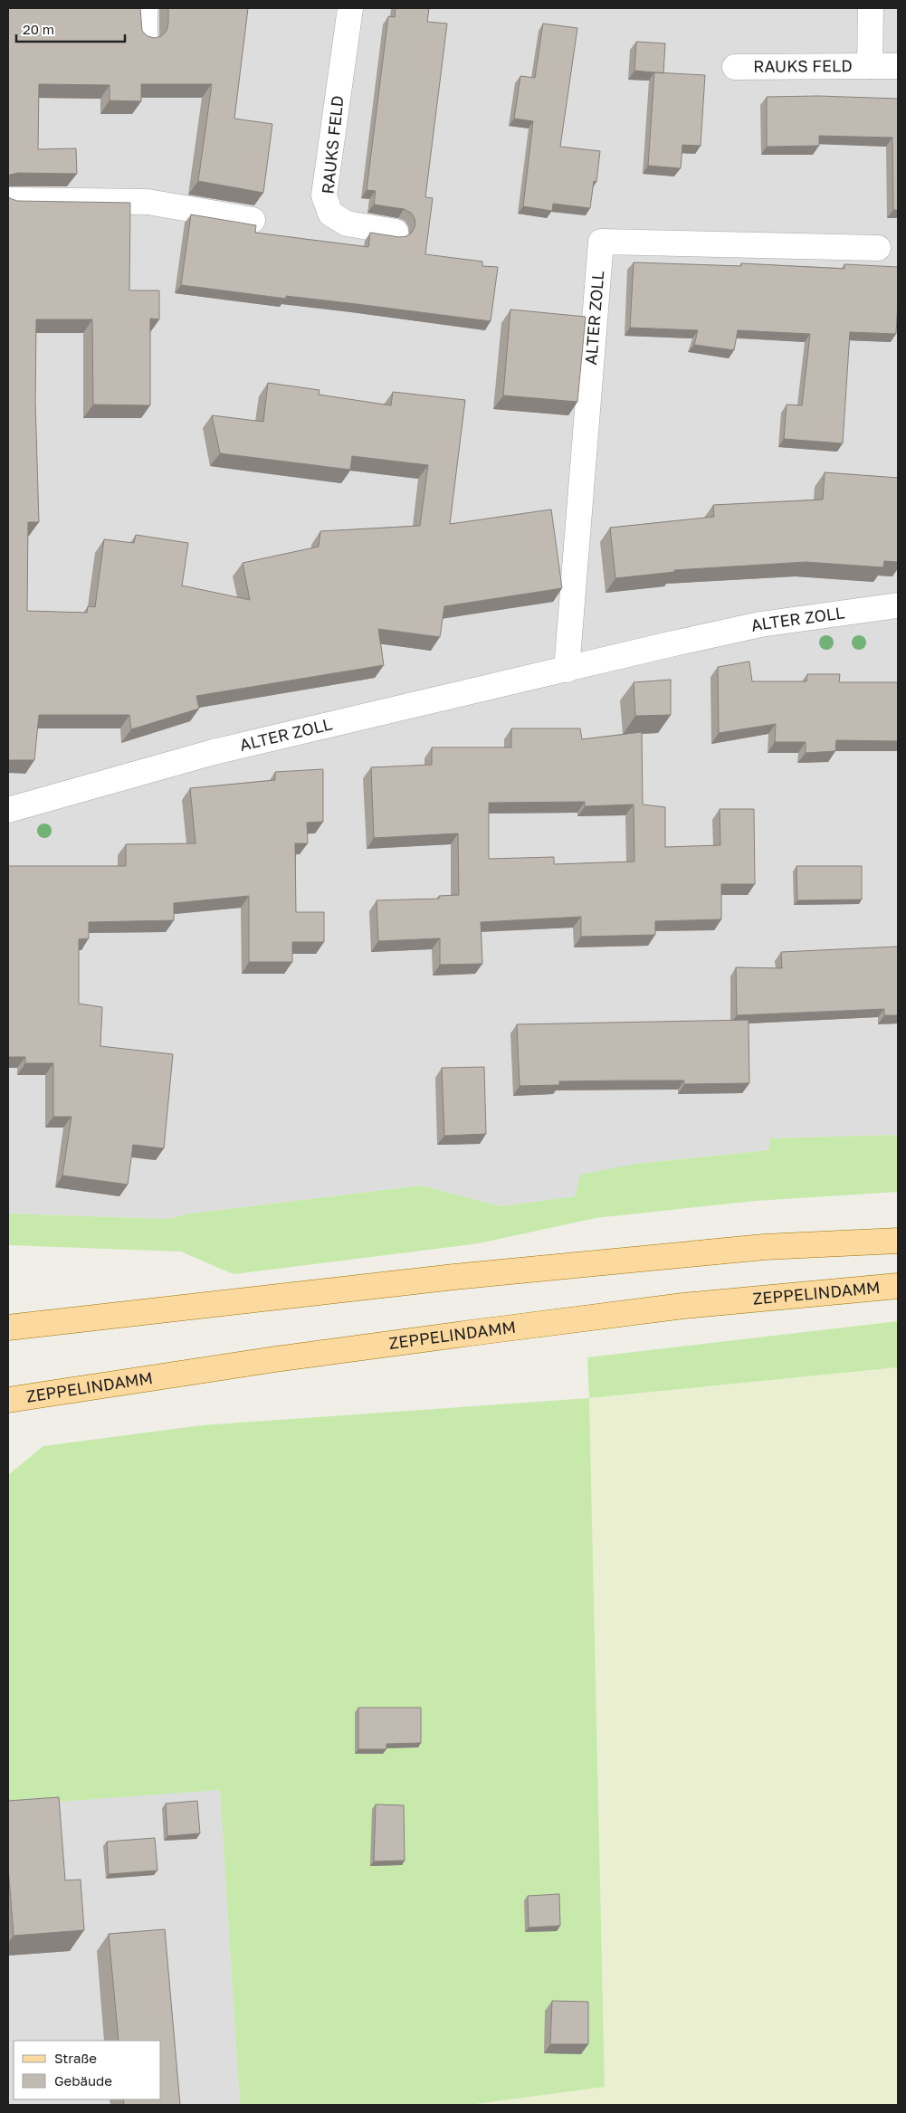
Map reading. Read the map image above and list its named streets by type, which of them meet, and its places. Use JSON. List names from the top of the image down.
{
  "streets": {
    "main road": ["ZEPPELINDAMM"],
    "street": ["RAUKS FELD", "ALTER ZOLL"]
  },
  "legend": ["Straße", "Gebäude"],
  "scale_bar": "20 m"
}
